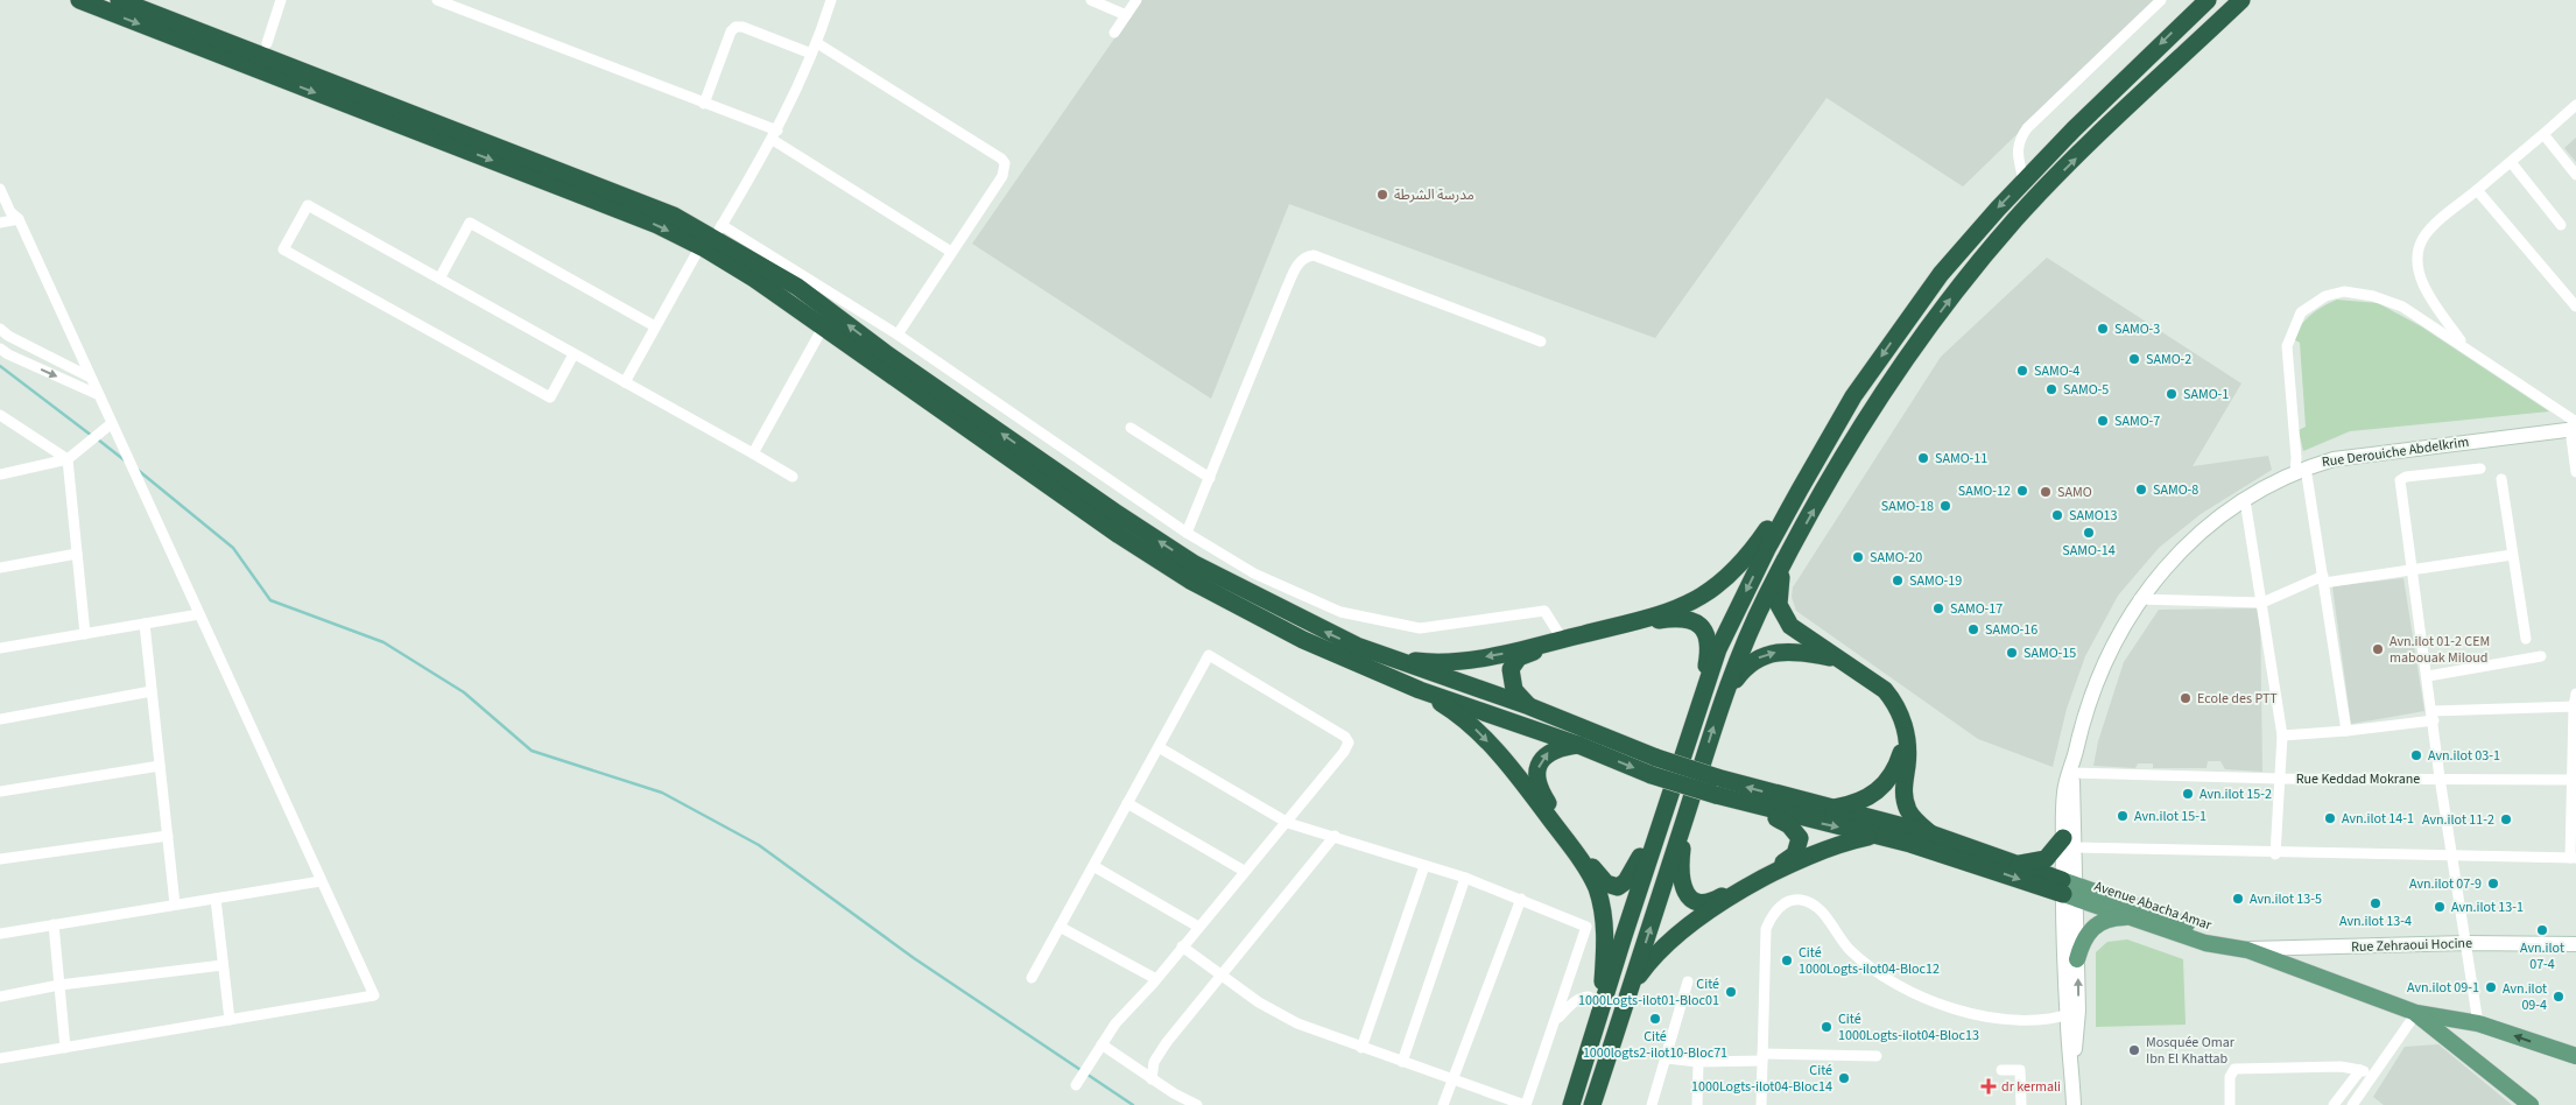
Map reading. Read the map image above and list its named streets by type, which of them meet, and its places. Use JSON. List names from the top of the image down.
{
  "streets": {
    "highway": ["Avenue Abacha Amar"],
    "main road": ["Rue Derouiche Abdelkrim", "Rue Zehraoui Hocine"],
    "street": ["Rue Keddad Mokrane"]
  },
  "crossings": [
    ["Rue Derouiche Abdelkrim", "Rue Keddad Mokrane"],
    ["Rue Derouiche Abdelkrim", "Avenue Abacha Amar"],
    ["Avenue Abacha Amar", "Rue Zehraoui Hocine"]
  ],
  "places": {
    "other": [
      "مدرسة الشرطة",
      "SAMO-3",
      "SAMO-2",
      "SAMO-4",
      "SAMO-5",
      "SAMO-1",
      "SAMO-7",
      "SAMO-11",
      "SAMO-8",
      "SAMO-12",
      "SAMO",
      "SAMO-18",
      "SAMO13",
      "SAMO-14",
      "SAMO-20",
      "SAMO-19",
      "SAMO-17",
      "SAMO-16",
      "Avn.ilot 01-2 CEM mabouak Miloud",
      "SAMO-15",
      "Ecole des PTT",
      "Avn.ilot 03-1",
      "Avn.ilot 15-2",
      "Avn.ilot 15-1",
      "Avn.ilot 14-1",
      "Avn.ilot 11-2",
      "Avn.ilot 07-9",
      "Avn.ilot 13-5",
      "Avn.ilot 13-4",
      "Avn.ilot 13-1",
      "Avn.ilot 07-4",
      "Cité 1000Logts-ilot04-Bloc12",
      "Avn.ilot 09-1",
      "Cité 1000Logts-ilot01-Bloc01",
      "Avn.ilot 09-4",
      "Cité 1000logts2-ilot10-Bloc71",
      "Cité 1000Logts-ilot04-Bloc13",
      "Mosquée Omar Ibn El Khattab",
      "Cité 1000Logts-ilot04-Bloc14"
    ],
    "health": ["dr kermali"]
  }
}
